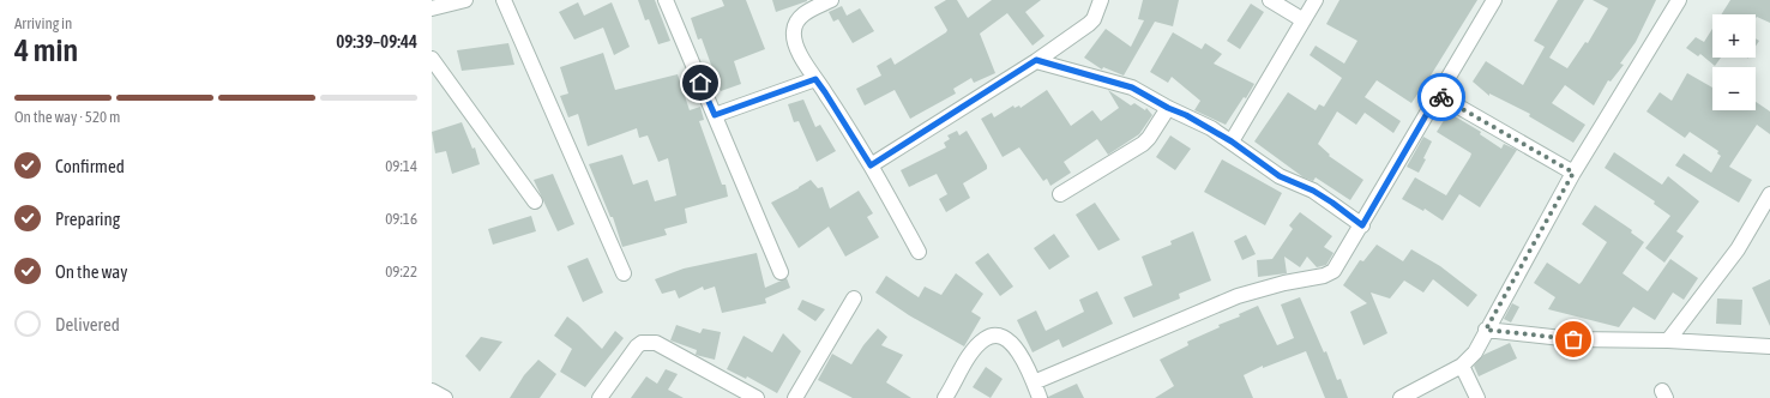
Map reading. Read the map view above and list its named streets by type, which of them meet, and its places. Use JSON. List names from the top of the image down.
{
  "page": {
    "heading": ["4 min", "Arriving in", "09:39–09:44"],
    "map_buttons": ["+", "−"],
    "bar": "On the way · 520 m",
    "list": [
      ["Confirmed", "09:14"],
      ["Preparing", "09:16"],
      ["On the way", "09:22"],
      "Delivered"
    ]
  }
}
